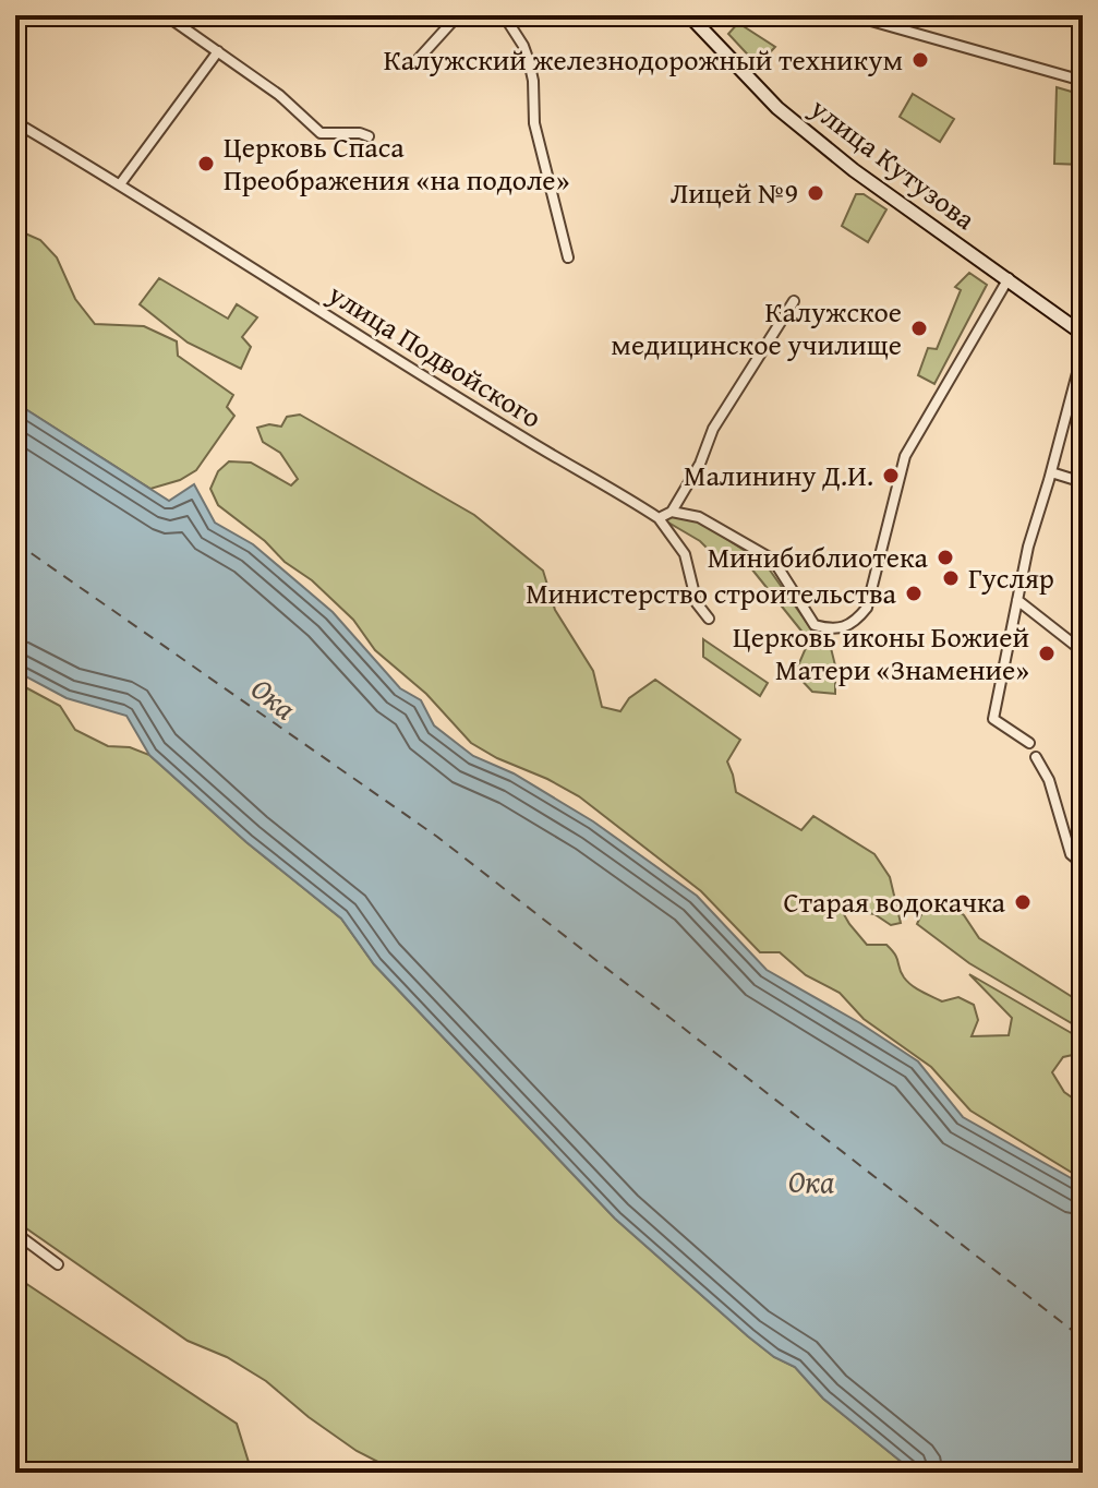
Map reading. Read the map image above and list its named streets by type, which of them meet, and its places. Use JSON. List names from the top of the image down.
{
  "streets": {
    "main road": ["улица Кутузова"],
    "street": ["улица Подвойского"]
  },
  "water": ["Ока"],
  "places": [
    "Калужский железнодорожный техникум",
    "Церковь Спаса Преображения «на подоле»",
    "Лицей №9",
    "Калужское медицинское училище",
    "Малинину Д.И.",
    "Минибиблиотека",
    "Гусляр",
    "Министерство строительства",
    "Церковь иконы Божией Матери «Знамение»",
    "Старая водокачка"
  ]
}
